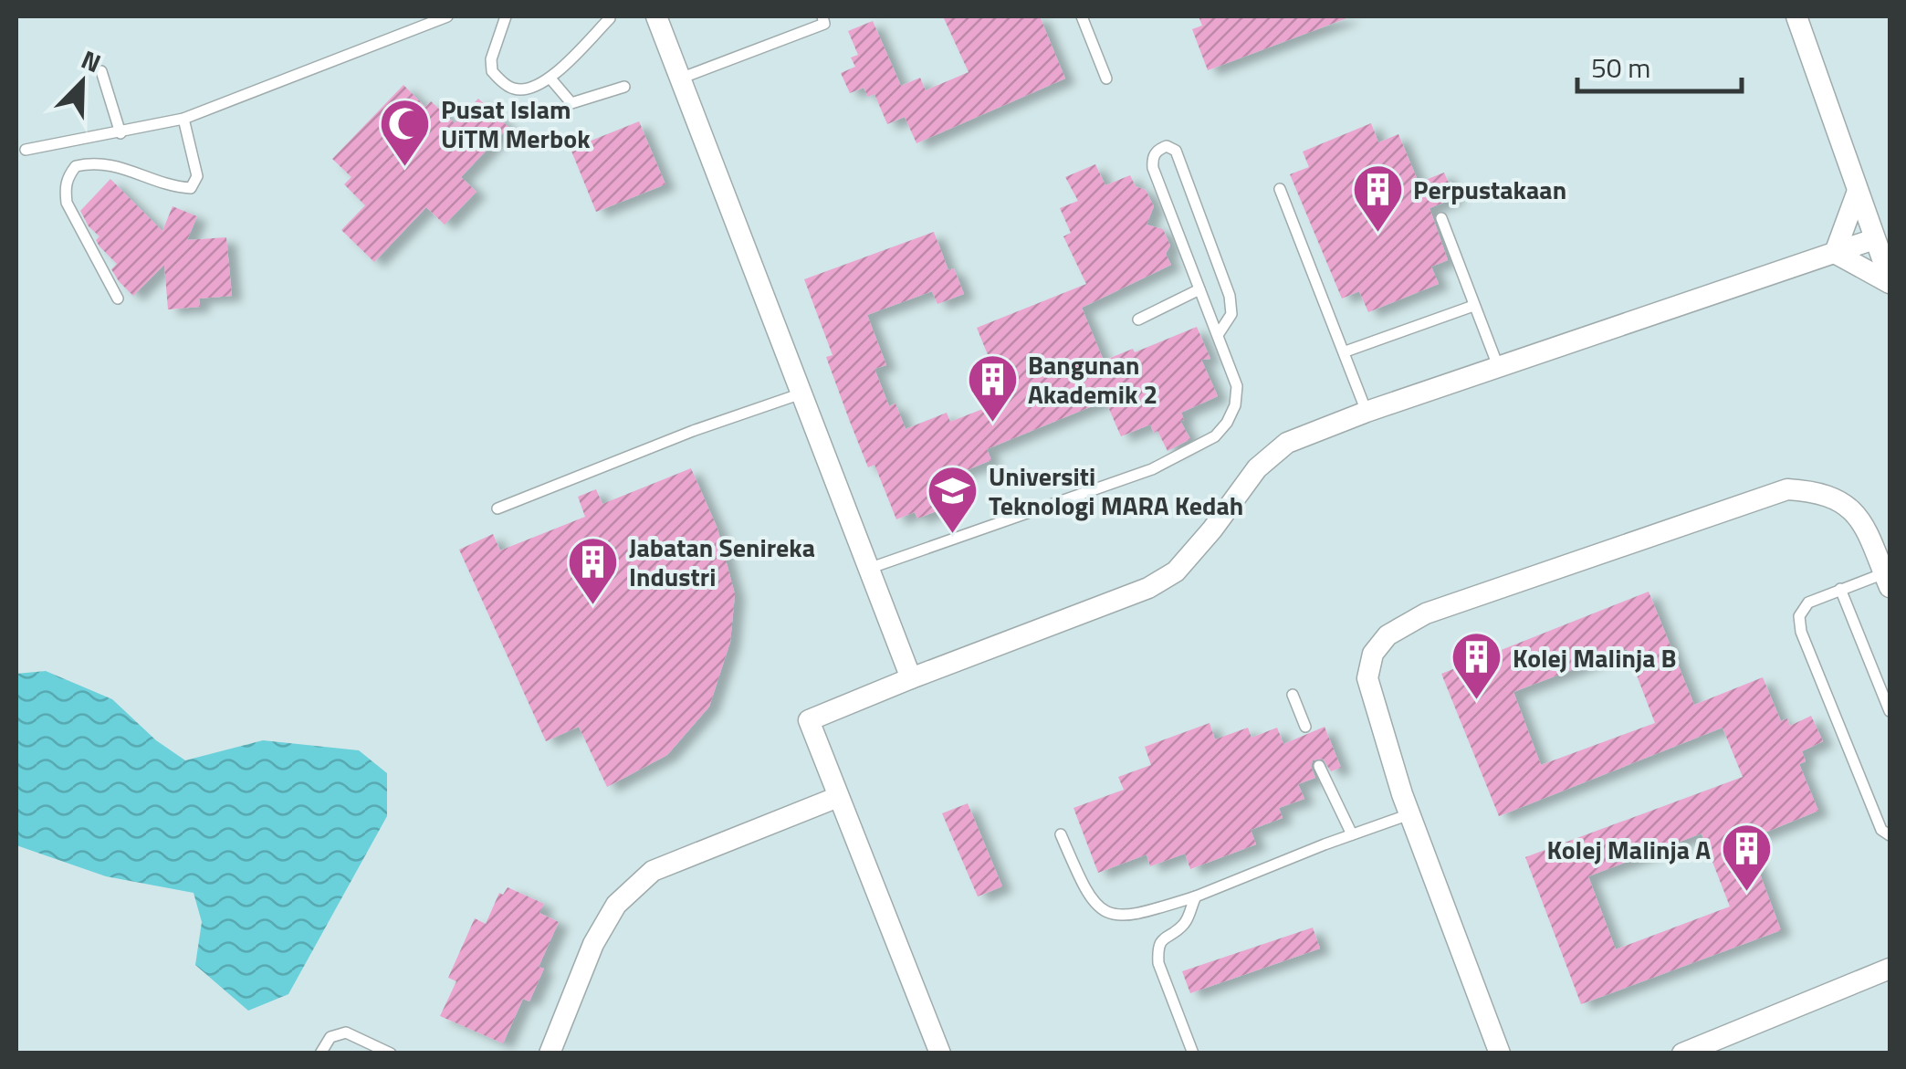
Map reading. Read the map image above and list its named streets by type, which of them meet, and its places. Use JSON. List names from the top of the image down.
{
  "places": {
    "mosque": ["Pusat Islam UiTM Merbok"],
    "building": [
      "Perpustakaan",
      "Bangunan Akademik 2",
      "Jabatan Senireka Industri",
      "Kolej Malinja B",
      "Kolej Malinja A"
    ],
    "school or university": ["Universiti Teknologi MARA Kedah"]
  },
  "scale_bar": "50 m",
  "north": "top right"
}
